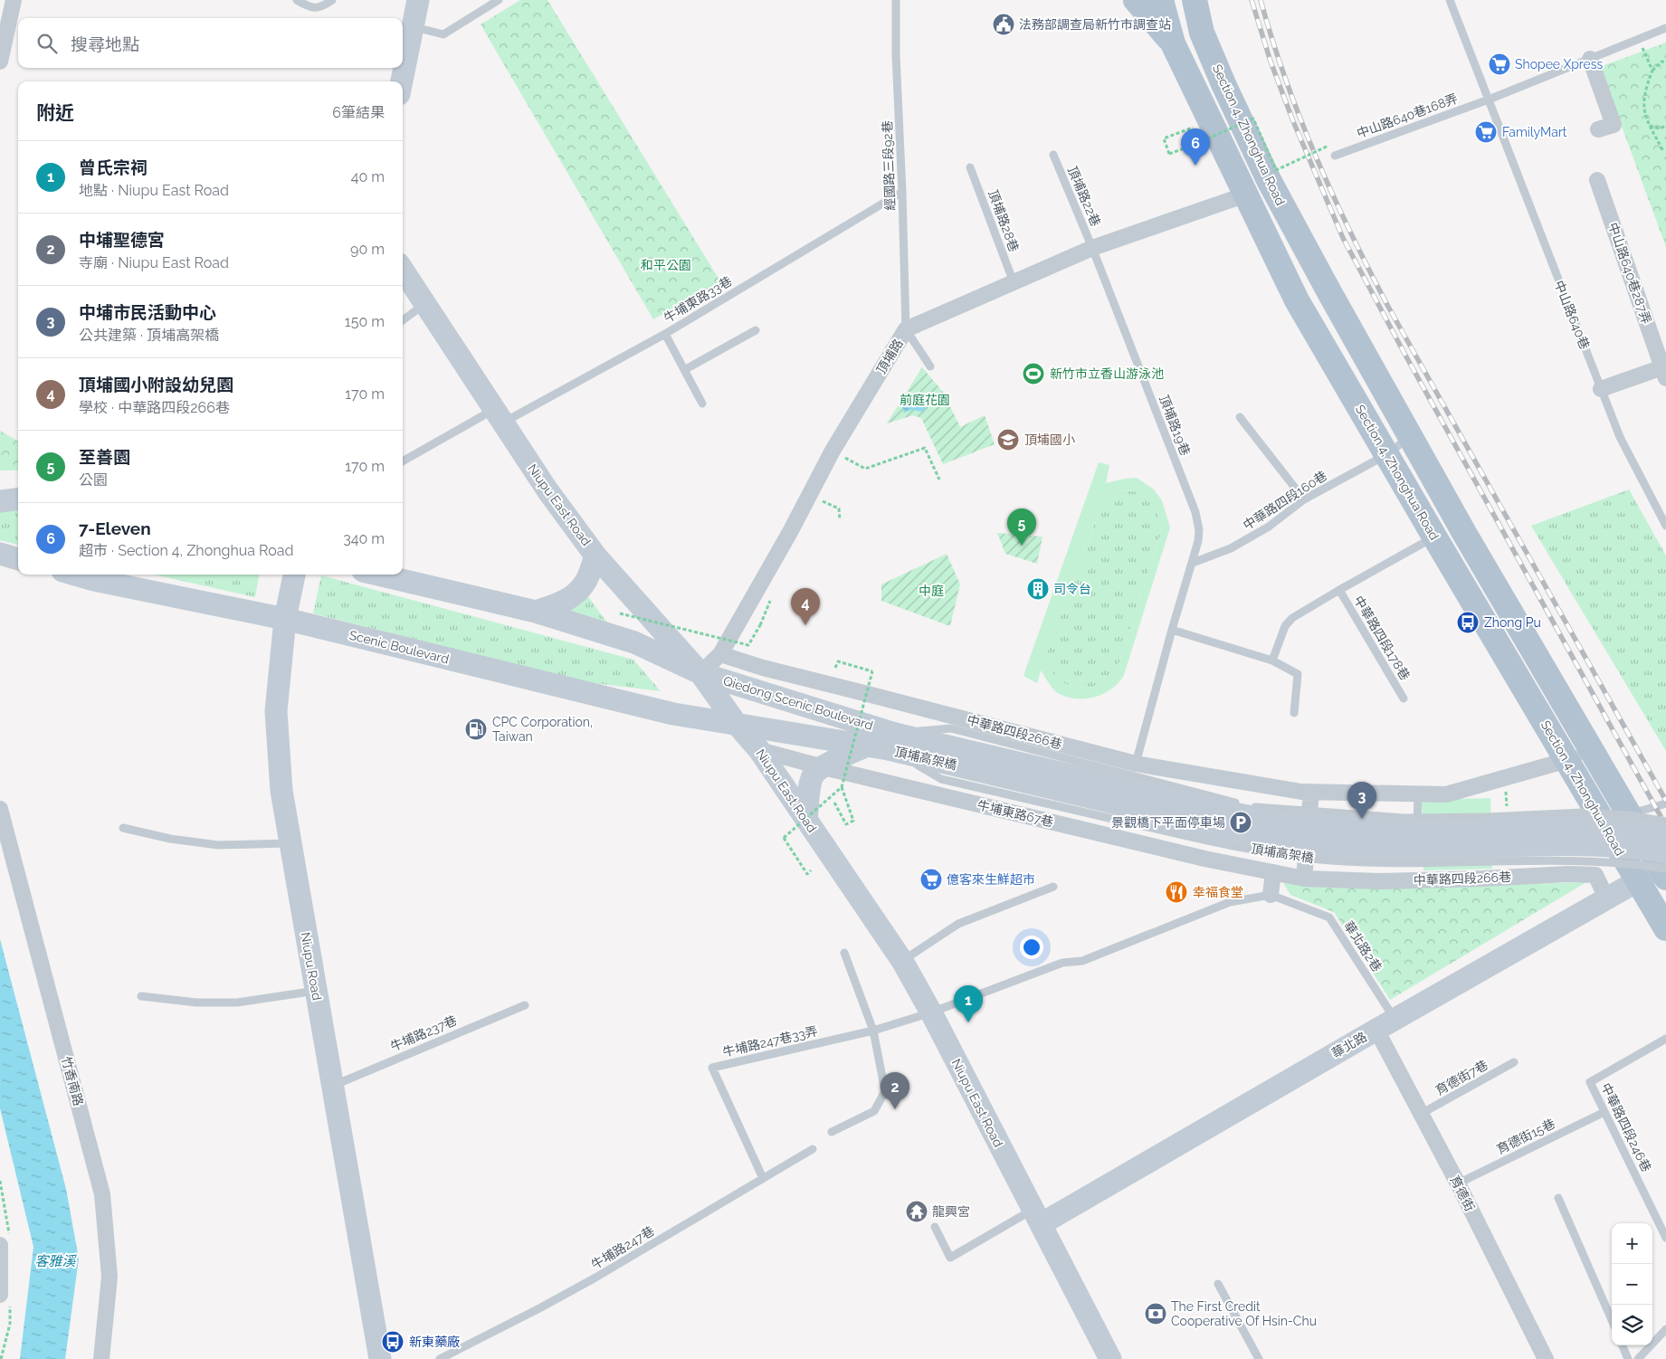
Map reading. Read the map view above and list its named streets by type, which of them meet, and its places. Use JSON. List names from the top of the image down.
{
  "streets": {
    "main road": ["Section 4, Zhonghua Road"],
    "street": [
      "中山路640巷287弄",
      "頂埔路",
      "Niupu East Road",
      "Scenic Boulevard",
      "Qiedong Scenic Boulevard",
      "中華路四段266巷",
      "頂埔高架橋",
      "牛埔東路67巷",
      "Niupu Road",
      "華北路",
      "竹香南路",
      "育德街"
    ],
    "lane": [
      "中山路640巷168弄",
      "經國路三段92巷",
      "頂埔路22巷",
      "頂埔路28巷",
      "牛埔東路33巷",
      "中山路640巷",
      "頂埔路19巷",
      "中華路四段160巷",
      "中華路四段178巷",
      "華北路2巷",
      "牛埔路237巷",
      "牛埔路247巷33弄",
      "育德街7巷",
      "中華路四段246巷",
      "育德街15巷",
      "牛埔路247巷"
    ]
  },
  "crossings": [
    ["中山路640巷168弄", "中山路640巷"],
    ["Section 4, Zhonghua Road", "頂埔路"],
    ["Section 4, Zhonghua Road", "中華路四段160巷"],
    ["Section 4, Zhonghua Road", "中華路四段178巷"],
    ["Section 4, Zhonghua Road", "中華路四段266巷"],
    ["Section 4, Zhonghua Road", "頂埔高架橋"],
    ["Section 4, Zhonghua Road", "華北路"],
    ["經國路三段92巷", "牛埔東路33巷"],
    ["經國路三段92巷", "頂埔路"],
    ["頂埔路22巷", "頂埔路"],
    ["頂埔路22巷", "頂埔路19巷"],
    ["頂埔路28巷", "頂埔路"],
    ["中山路640巷287弄", "中山路640巷"],
    ["牛埔東路33巷", "Niupu East Road"],
    ["頂埔路", "頂埔路19巷"],
    ["頂埔路", "Niupu East Road"],
    ["頂埔路", "Qiedong Scenic Boulevard"],
    ["頂埔路", "中華路四段266巷"],
    ["頂埔路19巷", "中華路四段160巷"],
    ["頂埔路19巷", "中華路四段266巷"],
    ["Niupu East Road", "Scenic Boulevard"],
    ["Niupu East Road", "Qiedong Scenic Boulevard"],
    ["Niupu East Road", "牛埔東路67巷"],
    ["Niupu East Road", "華北路"],
    ["Scenic Boulevard", "Qiedong Scenic Boulevard"],
    ["Scenic Boulevard", "Niupu Road"],
    ["Qiedong Scenic Boulevard", "頂埔高架橋"],
    ["中華路四段266巷", "牛埔東路67巷"],
    ["中華路四段266巷", "華北路"],
    ["頂埔高架橋", "華北路"],
    ["華北路2巷", "華北路"],
    ["華北路2巷", "育德街"],
    ["Niupu Road", "牛埔路237巷"],
    ["牛埔路247巷33弄", "牛埔路247巷"],
    ["華北路", "育德街"],
    ["育德街7巷", "育德街"],
    ["中華路四段246巷", "育德街15巷"],
    ["育德街15巷", "育德街"]
  ],
  "water": ["客雅溪"],
  "parks": ["和平公園", "前庭花園", "中庭"],
  "places": {
    "public building": ["法務部調查局新竹市調查站"],
    "supermarket": ["Shopee Xpress", "FamilyMart", "億客來生鮮超市"],
    "sports": ["新竹市立香山游泳池"],
    "school or university": ["頂埔國小"],
    "building": ["司令台"],
    "bus stop": ["Zhong Pu", "新東藥廠"],
    "fuel station": ["CPC Corporation, Taiwan"],
    "parking": ["景觀橋下平面停車場"],
    "restaurant": ["幸福食堂"],
    "temple": ["龍興宮"],
    "bank": ["The First Credit Cooperative Of Hsin-Chu"]
  },
  "page": {
    "search": "搜尋地點",
    "heading": ["附近", "6筆結果"],
    "pins": [
      "6",
      "5",
      "4",
      "3",
      "1",
      "2"
    ],
    "list": [
      {
        "mark": "1",
        "name": "曾氏宗祠",
        "note": "地點 · Niupu East Road",
        "value": "40 m"
      },
      {
        "mark": "2",
        "name": "中埔聖德宮",
        "note": "寺廟 · Niupu East Road",
        "value": "90 m"
      },
      {
        "mark": "3",
        "name": "中埔市民活動中心",
        "note": "公共建築 · 頂埔高架橋",
        "value": "150 m"
      },
      {
        "mark": "4",
        "name": "頂埔國小附設幼兒園",
        "note": "學校 · 中華路四段266巷",
        "value": "170 m"
      },
      {
        "mark": "5",
        "name": "至善園",
        "note": "公園",
        "value": "170 m"
      },
      {
        "mark": "6",
        "name": "7-Eleven",
        "note": "超市 · Section 4, Zhonghua Road",
        "value": "340 m"
      }
    ],
    "map_buttons": ["+", "−"]
  }
}
